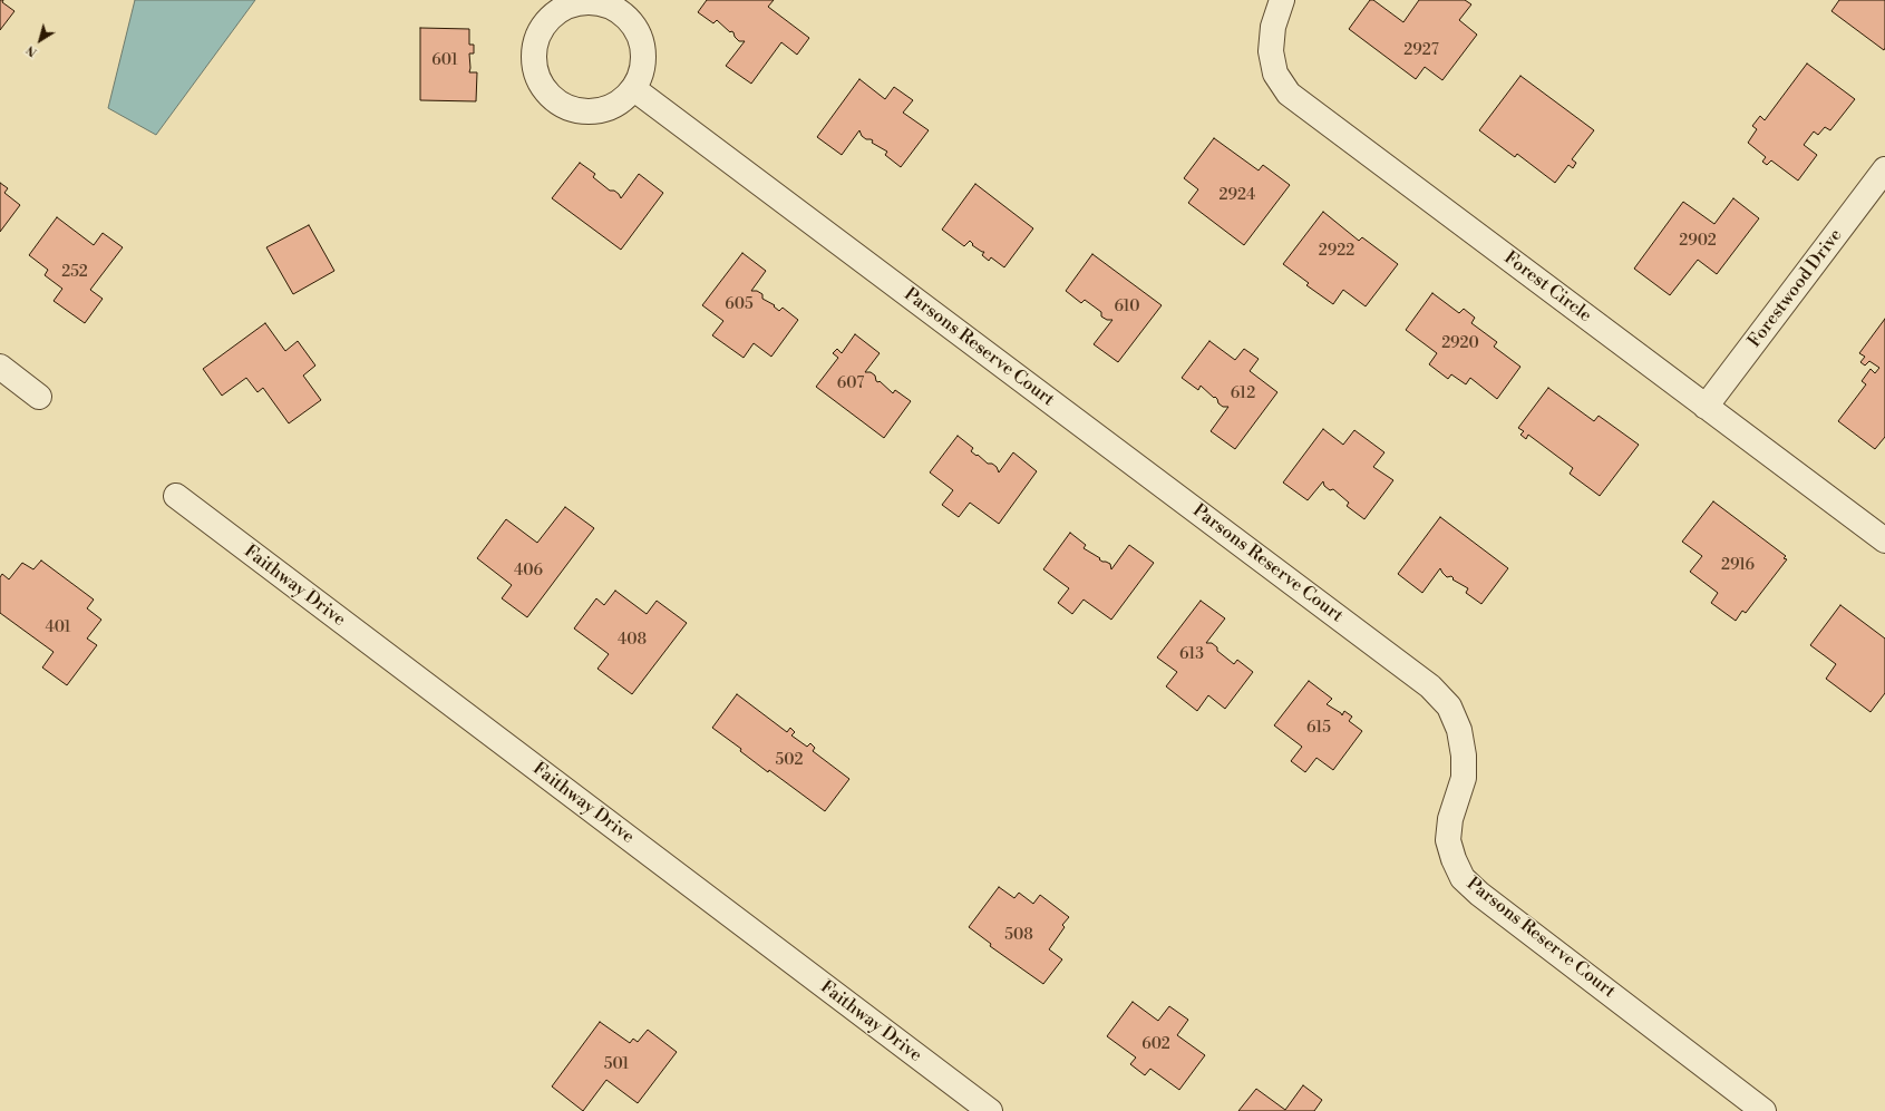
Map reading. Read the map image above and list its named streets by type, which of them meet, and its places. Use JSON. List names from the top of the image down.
{
  "streets": {
    "street": [
      "Forest Circle",
      "Forestwood Drive",
      "Parsons Reserve Court",
      "Faithway Drive"
    ]
  },
  "crossings": [
    ["Forest Circle", "Forestwood Drive"]
  ],
  "house_numbers": [
    "2927",
    "601",
    "2924",
    "2902",
    "2922",
    "252",
    "605",
    "610",
    "2920",
    "607",
    "612",
    "2916",
    "406",
    "401",
    "408",
    "613",
    "615",
    "502",
    "508",
    "602",
    "501"
  ],
  "north": "bottom left"
}
